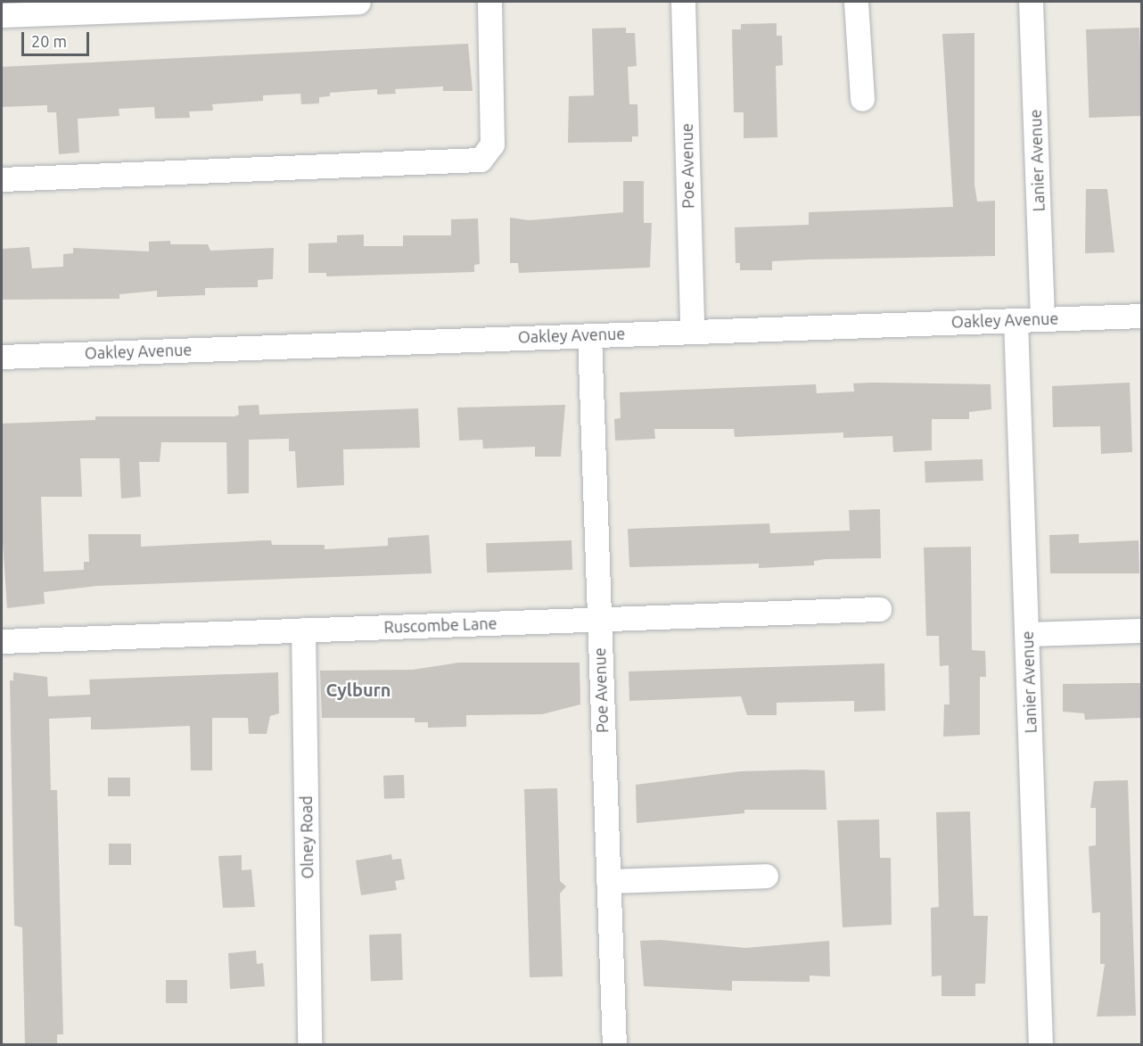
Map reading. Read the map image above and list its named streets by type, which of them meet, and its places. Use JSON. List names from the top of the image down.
{
  "streets": {
    "street": [
      "Lanier Avenue",
      "Poe Avenue",
      "Oakley Avenue",
      "Ruscombe Lane",
      "Olney Road"
    ]
  },
  "crossings": [
    ["Lanier Avenue", "Oakley Avenue"],
    ["Poe Avenue", "Oakley Avenue"],
    ["Poe Avenue", "Ruscombe Lane"],
    ["Ruscombe Lane", "Olney Road"]
  ],
  "districts": ["Cylburn"],
  "scale_bar": "20 m"
}
